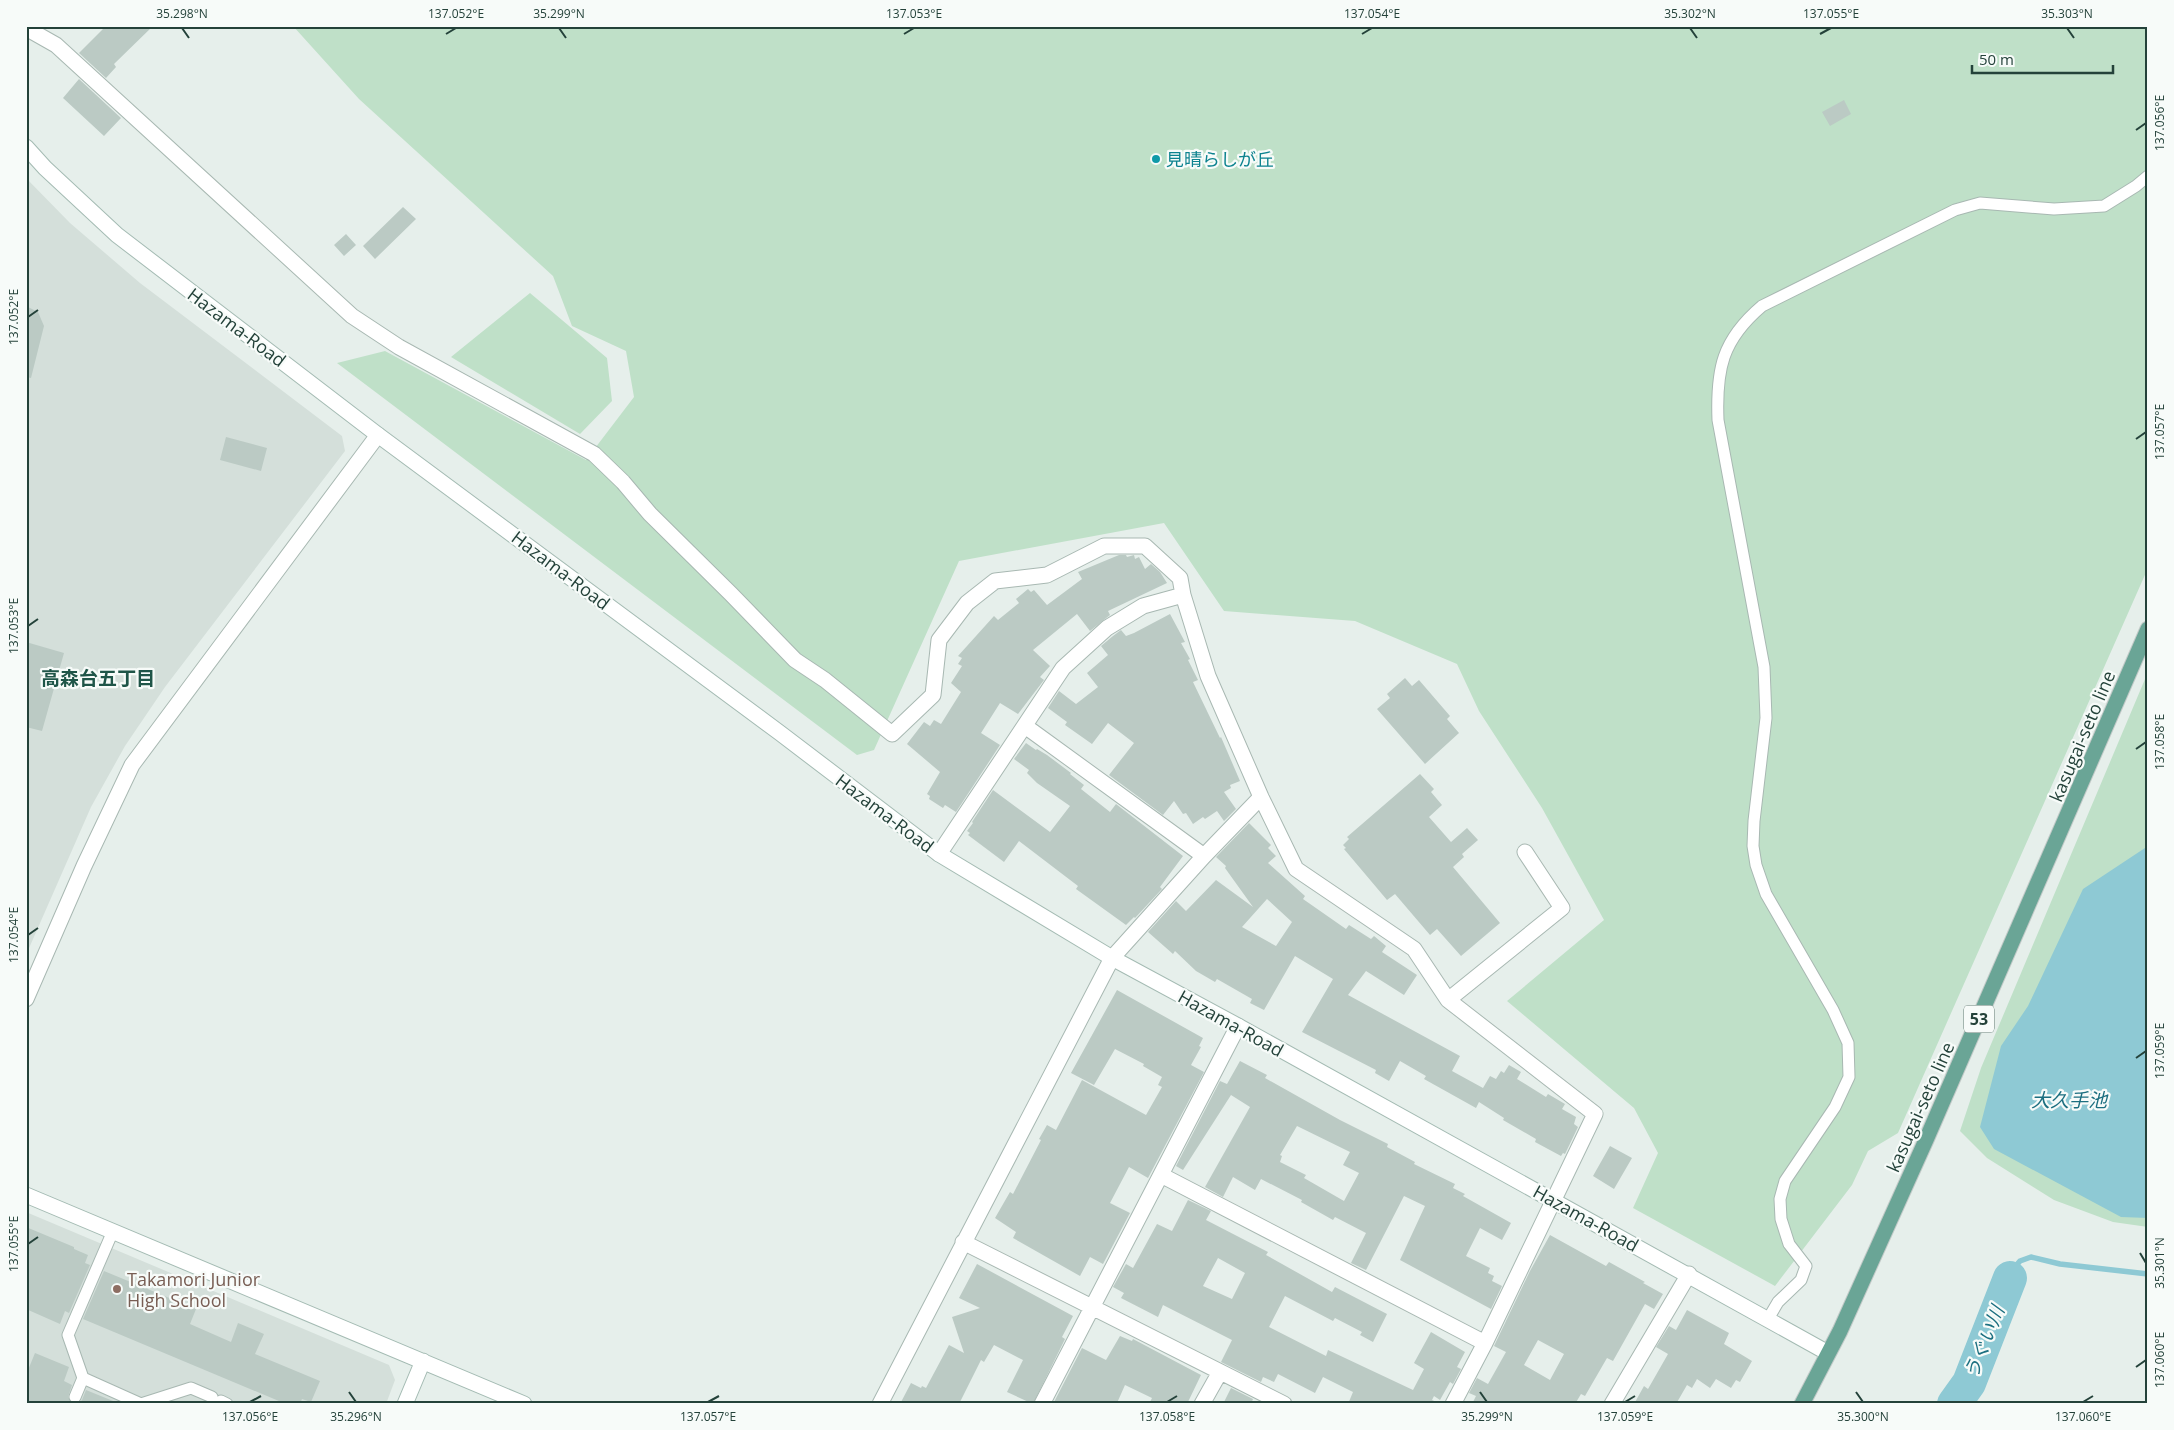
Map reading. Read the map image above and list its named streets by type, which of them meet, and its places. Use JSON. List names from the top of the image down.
{
  "streets": {
    "main road": ["kasugai-seto line", "53"],
    "street": ["Hazama-Road"]
  },
  "crossings": [
    ["Hazama-Road", "kasugai-seto line"]
  ],
  "districts": ["高森台五丁目"],
  "water": ["大久手池", "うぐい川"],
  "places": ["見晴らしが丘", "Takamori Junior High School"],
  "scale_bar": "50 m",
  "coordinates": [
    "35.298°N",
    "137.052°E",
    "35.299°N",
    "137.053°E",
    "137.054°E",
    "35.302°N",
    "137.055°E",
    "35.303°N",
    "137.056°E",
    "137.057°E",
    "137.058°E",
    "137.059°E",
    "35.301°N",
    "137.060°E",
    "35.296°N",
    "35.300°N"
  ]
}
